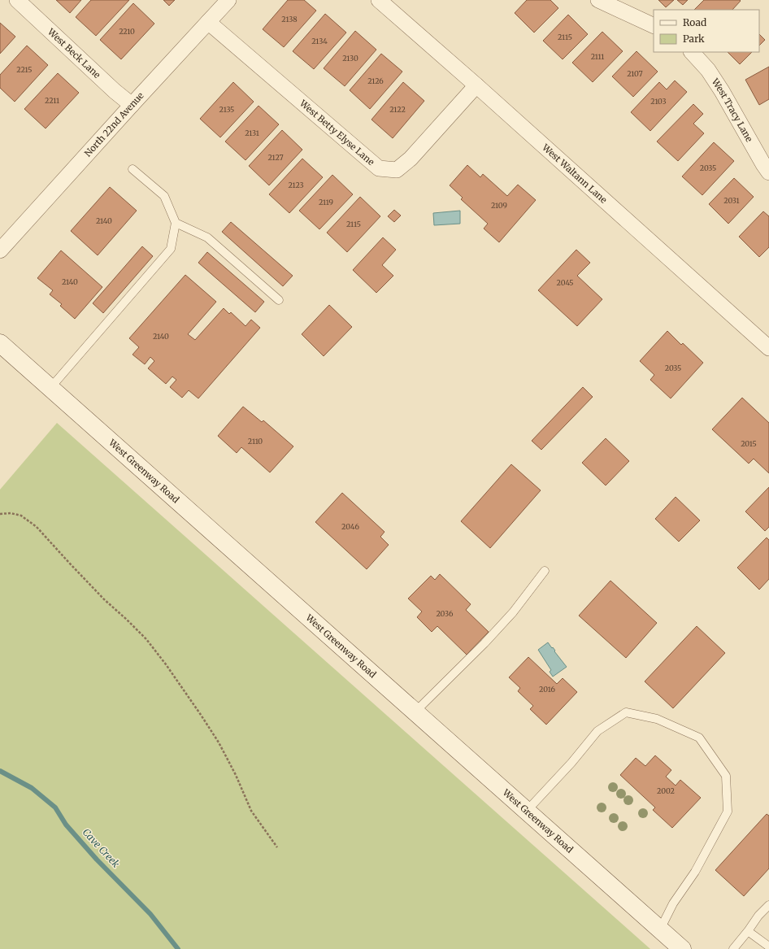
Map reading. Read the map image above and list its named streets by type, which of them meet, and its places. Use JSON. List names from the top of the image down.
{
  "streets": {
    "main road": ["West Greenway Road"],
    "street": [
      "West Beck Lane",
      "West Tracy Lane",
      "North 22nd Avenue",
      "West Betty Elyse Lane",
      "West Waltann Lane"
    ]
  },
  "crossings": [
    ["West Beck Lane", "North 22nd Avenue"],
    ["North 22nd Avenue", "West Betty Elyse Lane"],
    ["West Betty Elyse Lane", "West Waltann Lane"]
  ],
  "water": ["Cave Creek"],
  "house_numbers": [
    "2138",
    "2210",
    "2115",
    "2134",
    "2111",
    "2130",
    "2215",
    "2107",
    "2126",
    "2211",
    "2103",
    "2135",
    "2122",
    "2131",
    "2127",
    "2035",
    "2123",
    "2031",
    "2119",
    "2109",
    "2140",
    "2115",
    "2140",
    "2045",
    "2140",
    "2035",
    "2110",
    "2015",
    "2046",
    "2036",
    "2016",
    "2002"
  ],
  "legend": ["Road", "Park"]
}
